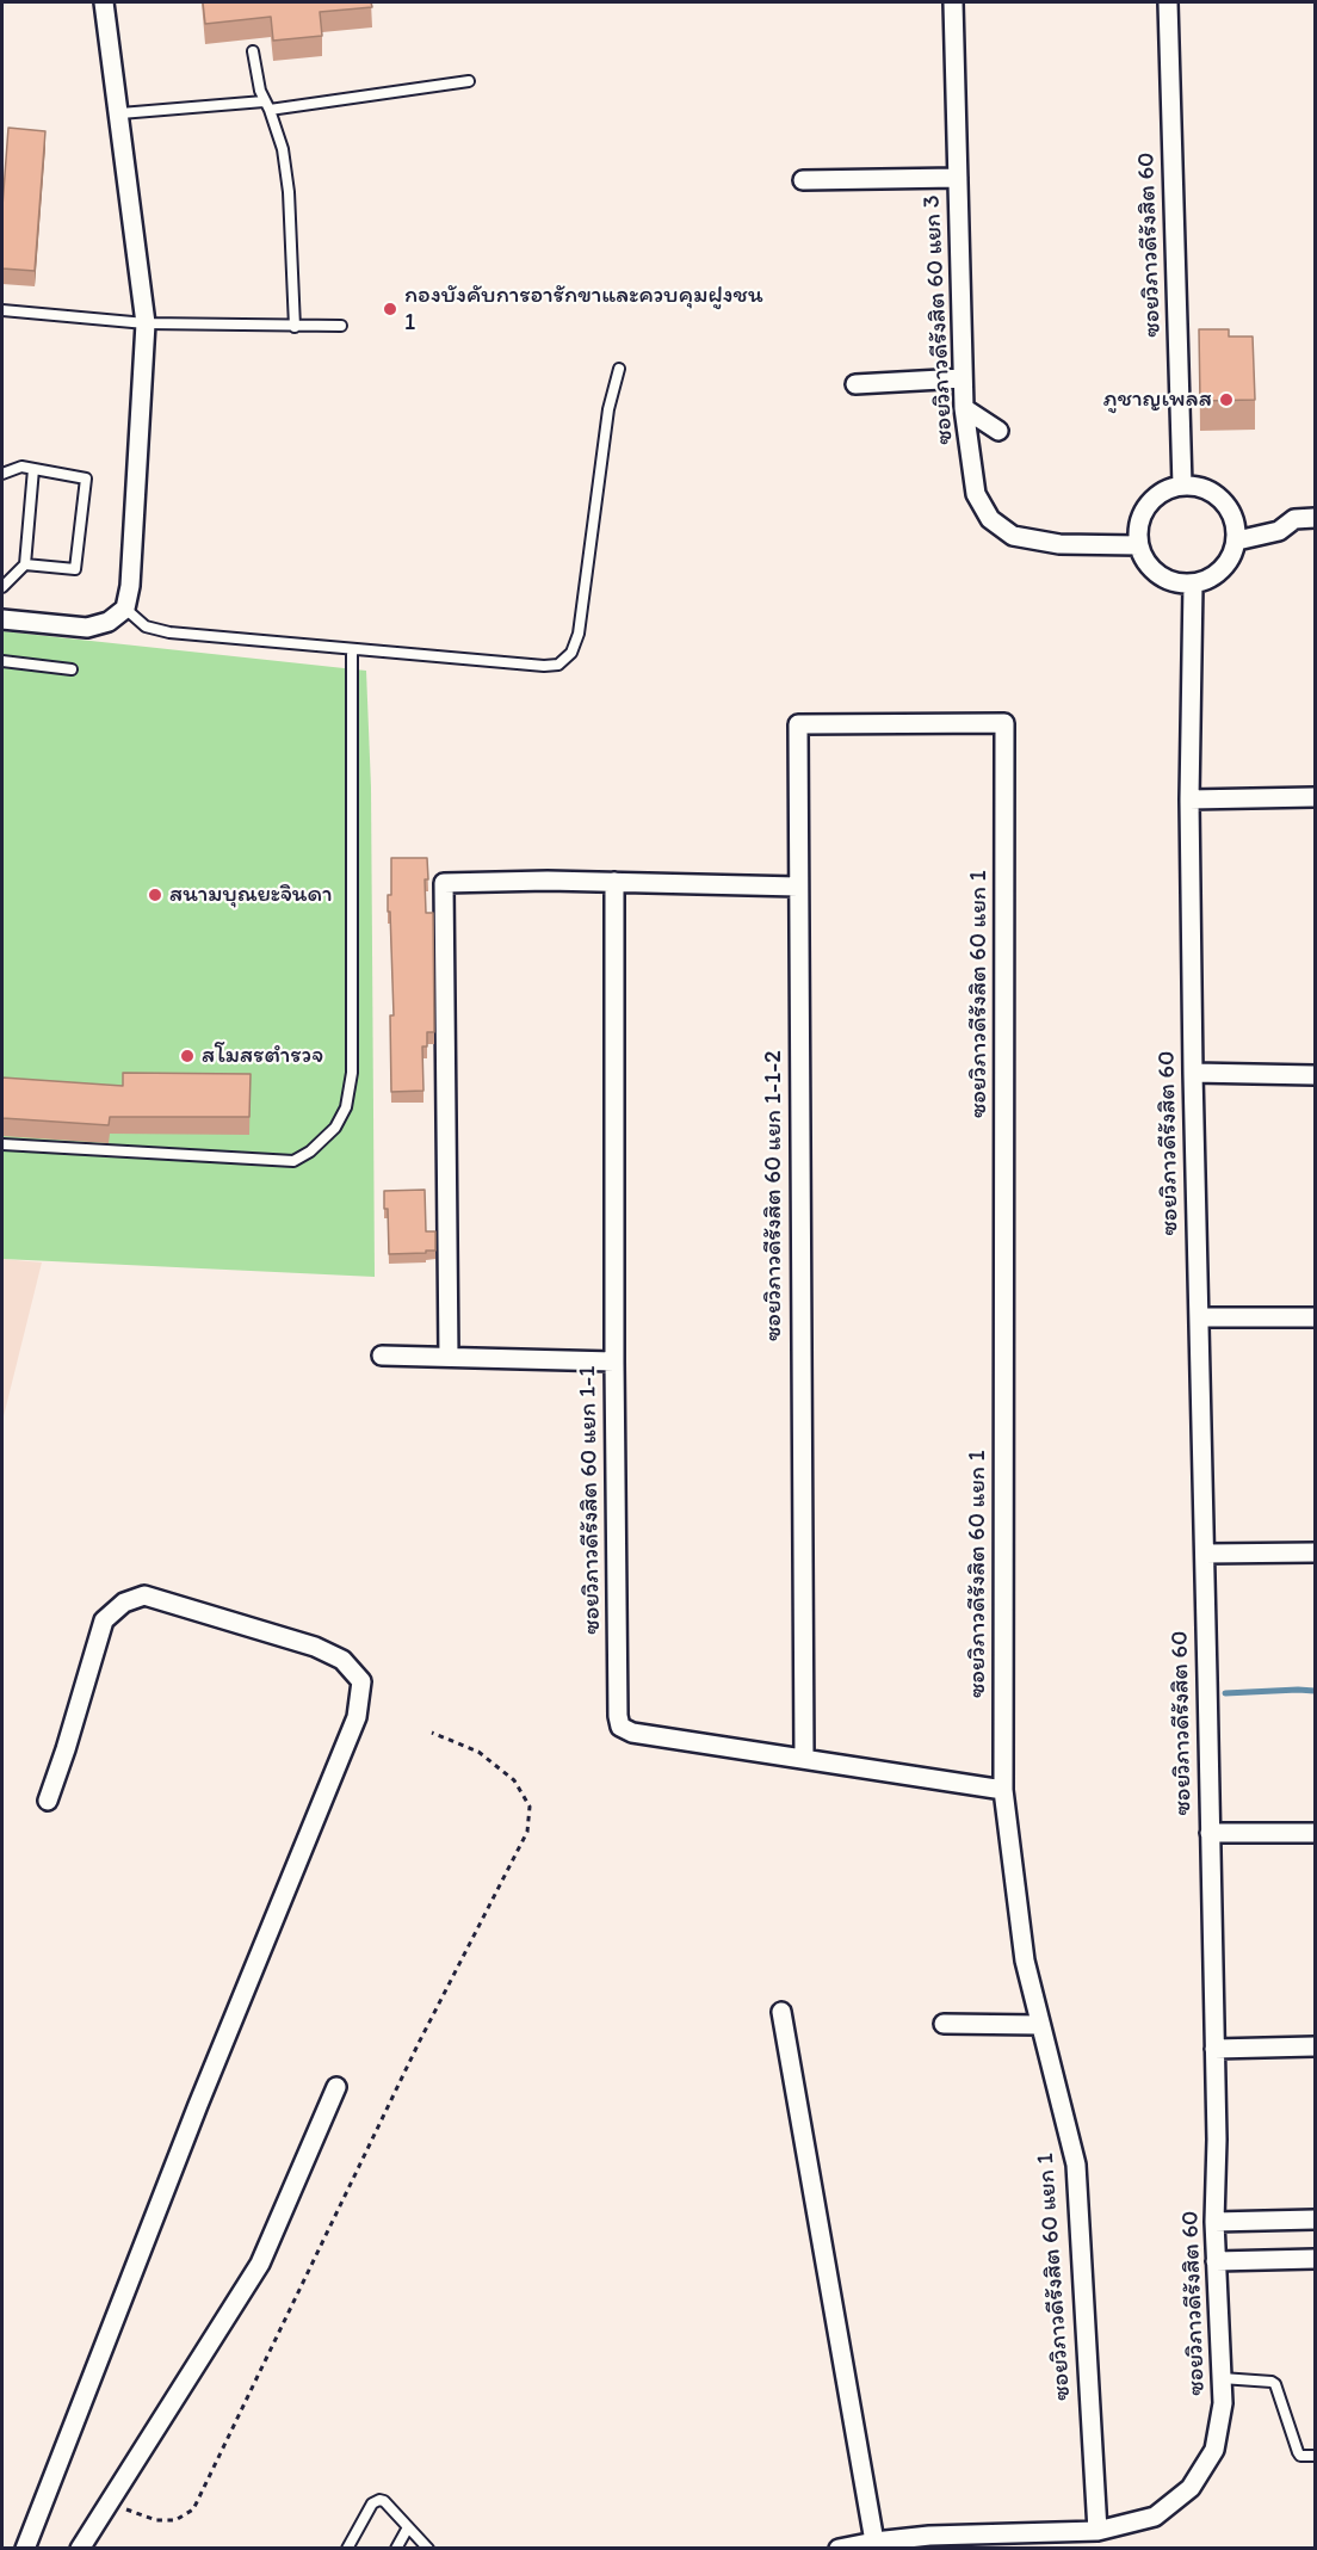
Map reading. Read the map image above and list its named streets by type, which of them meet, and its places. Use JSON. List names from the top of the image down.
{
  "streets": {
    "street": [
      "ซอยวิภาวดีรังสิต 60",
      "ซอยวิภาวดีรังสิต 60 แยก 3",
      "ซอยวิภาวดีรังสิต 60 แยก 1",
      "ซอยวิภาวดีรังสิต 60 แยก 1-1-2",
      "ซอยวิภาวดีรังสิต 60 แยก 1-1"
    ]
  },
  "crossings": [
    ["ซอยวิภาวดีรังสิต 60", "ซอยวิภาวดีรังสิต 60 แยก 3"],
    ["ซอยวิภาวดีรังสิต 60", "ซอยวิภาวดีรังสิต 60 แยก 1"],
    ["ซอยวิภาวดีรังสิต 60 แยก 1", "ซอยวิภาวดีรังสิต 60 แยก 1-1-2"],
    ["ซอยวิภาวดีรังสิต 60 แยก 1", "ซอยวิภาวดีรังสิต 60 แยก 1-1"],
    ["ซอยวิภาวดีรังสิต 60 แยก 1-1-2", "ซอยวิภาวดีรังสิต 60 แยก 1-1"]
  ],
  "places": [
    "กองบังคับการอารักขาและควบคุมฝูงชน 1",
    "ภูชาญเพลส",
    "สนามบุณยะจินดา",
    "สโมสรตำรวจ"
  ]
}
